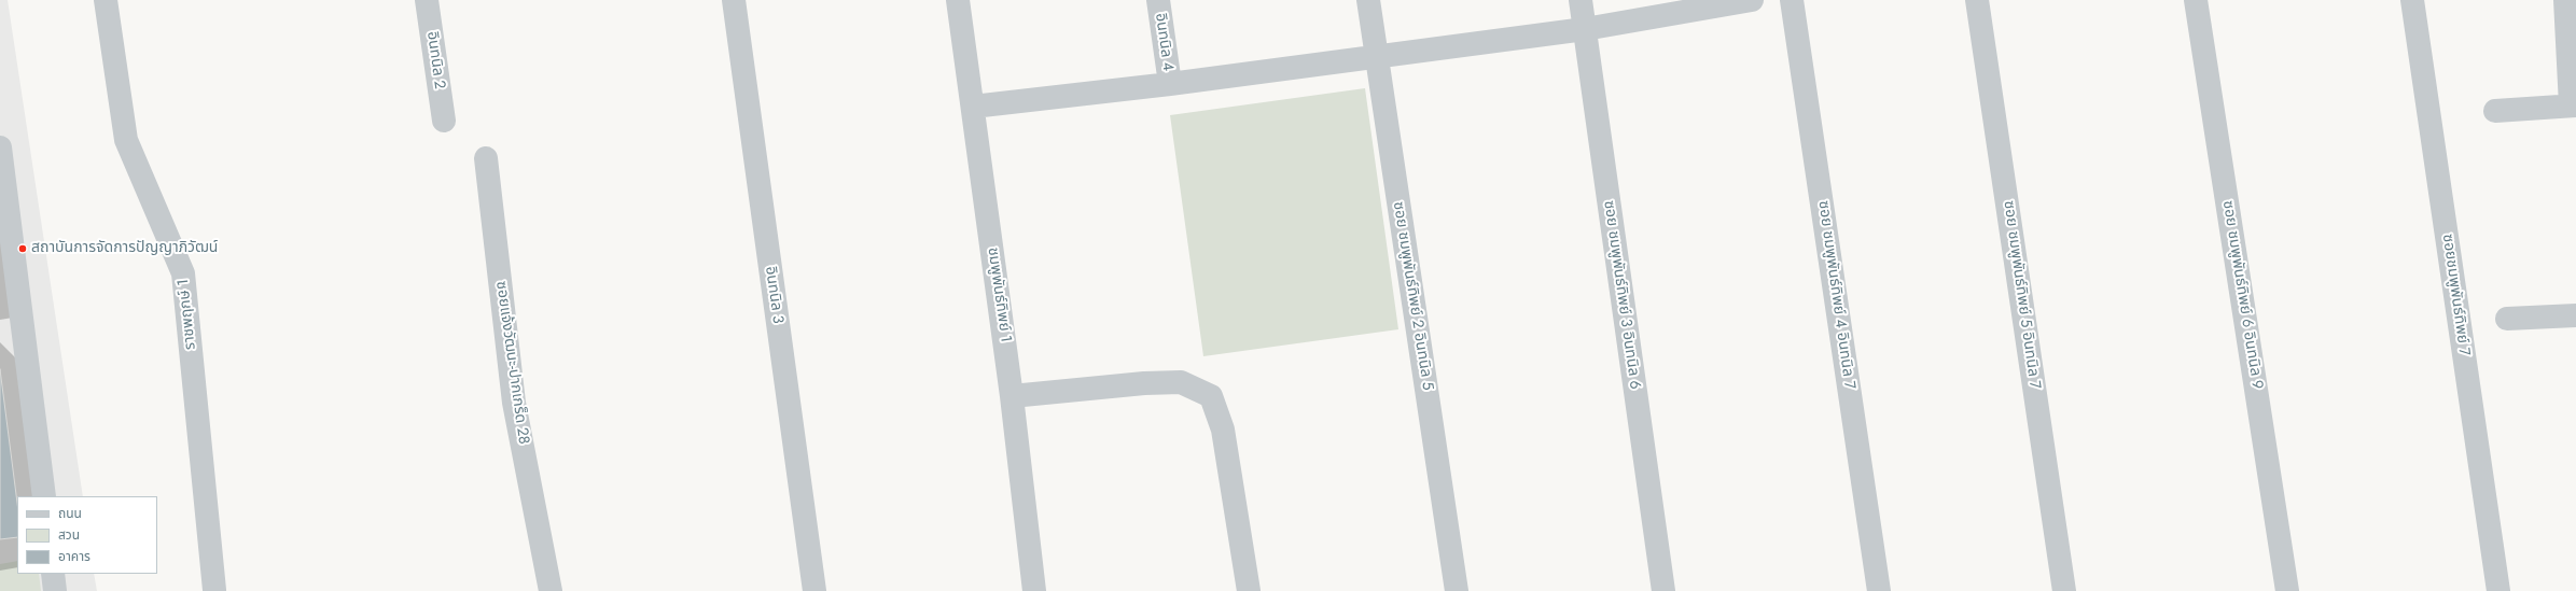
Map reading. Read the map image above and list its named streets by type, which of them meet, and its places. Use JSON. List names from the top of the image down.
{
  "streets": {
    "street": [
      "อินทนิล 4",
      "อินทนิล 2",
      "อินทนิล 3",
      "ชมพูพันธ์ทิพย์ 1",
      "ซอย ชมพูพันธ์ทิพย์ 3 อินทนิล 6",
      "ซอย ชมพูพันธ์ทิพย์ 4 อินทนิล 7",
      "ซอย ชมพูพันธ์ทิพย์ 5 อินทนิล 7",
      "ซอย ชมพูพันธ์ทิพย์ 6 อินทนิล 9",
      "ซอยชมพูพันธ์ทิพย์ 7",
      "ซอย ชมพูพันธ์ทิพย์ 2 อินทนิล 5",
      "ราชพฤกษ์ 1",
      "ซอยแจ้งวัฒนะ-ปากเกร็ด 28"
    ]
  },
  "places": ["สถาบันการจัดการปัญญาภิวัฒน์"],
  "legend": ["ถนน", "สวน", "อาคาร"]
}
